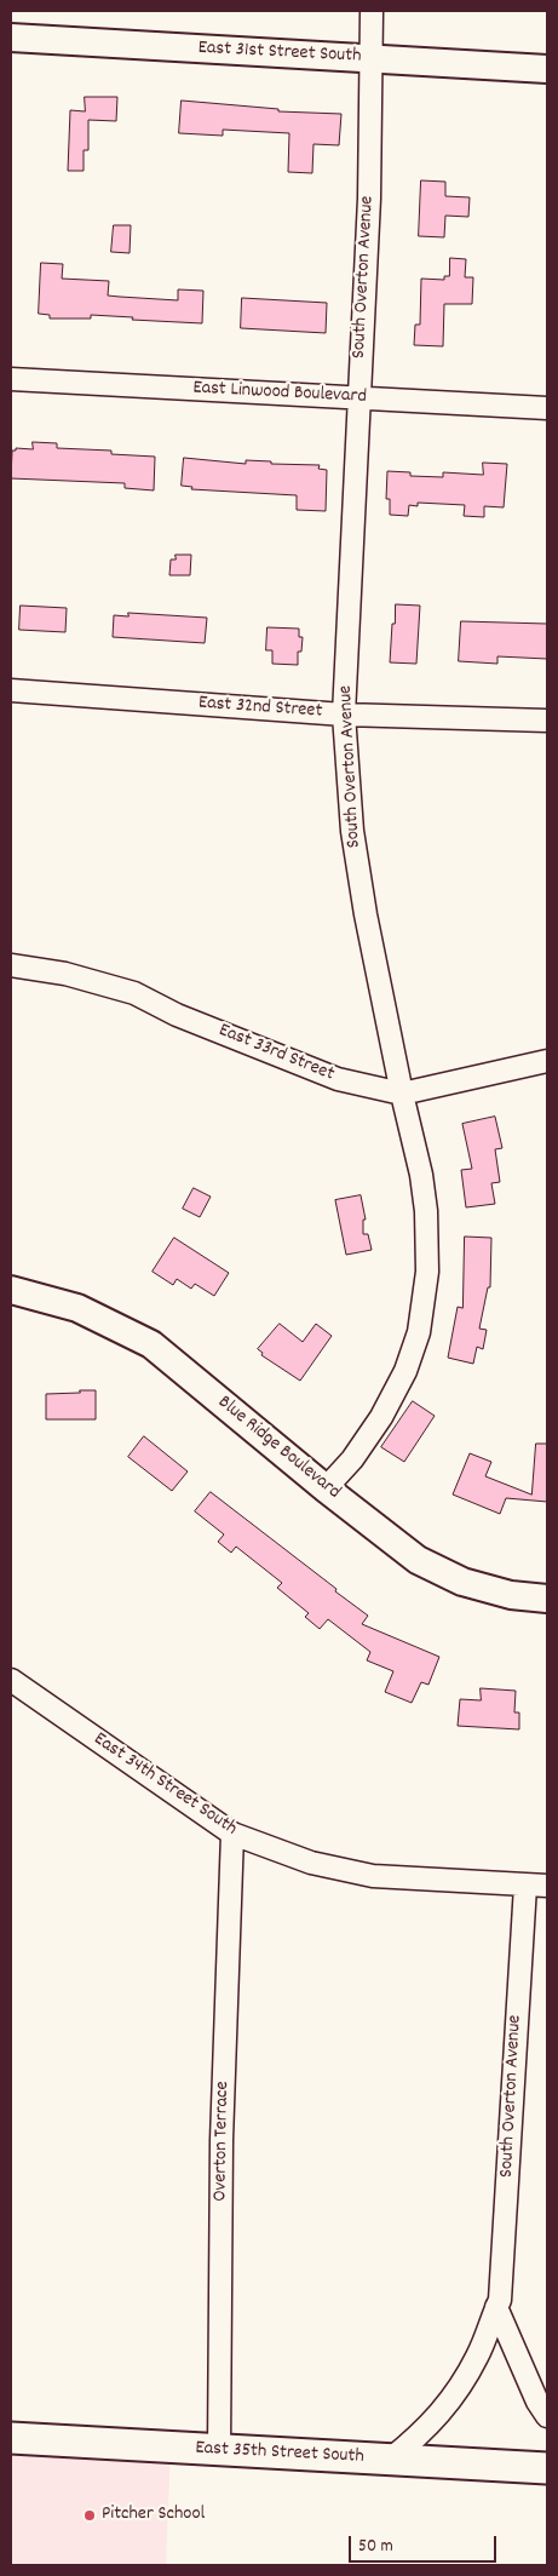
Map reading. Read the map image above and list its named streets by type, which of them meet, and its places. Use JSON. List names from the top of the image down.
{
  "streets": {
    "main road": ["East 35th Street South"],
    "street": [
      "East 31st Street South",
      "South Overton Avenue",
      "East Linwood Boulevard",
      "East 32nd Street",
      "East 33rd Street",
      "Blue Ridge Boulevard",
      "East 34th Street South",
      "Overton Terrace"
    ]
  },
  "crossings": [
    ["East 31st Street South", "South Overton Avenue"],
    ["South Overton Avenue", "East Linwood Boulevard"],
    ["South Overton Avenue", "East 32nd Street"],
    ["South Overton Avenue", "East 33rd Street"],
    ["South Overton Avenue", "Blue Ridge Boulevard"],
    ["South Overton Avenue", "East 34th Street South"],
    ["South Overton Avenue", "East 35th Street South"],
    ["East 34th Street South", "Overton Terrace"],
    ["Overton Terrace", "East 35th Street South"]
  ],
  "places": ["Pitcher School"],
  "scale_bar": "50 m"
}
